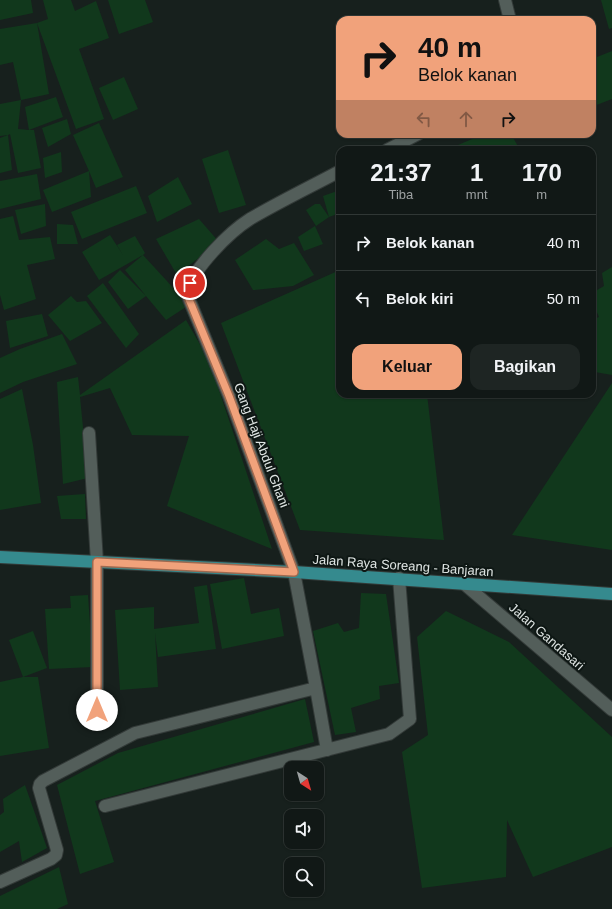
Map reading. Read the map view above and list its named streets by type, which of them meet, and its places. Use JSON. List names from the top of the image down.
{
  "streets": {
    "main road": ["Jalan Raya Soreang - Banjaran"],
    "street": ["Gang Haji Abdul Ghani", "Jalan Gandasari"]
  },
  "crossings": [
    ["Gang Haji Abdul Ghani", "Jalan Raya Soreang - Banjaran"],
    ["Jalan Raya Soreang - Banjaran", "Jalan Gandasari"]
  ],
  "north": "bottom right",
  "page": {
    "turn": ["40 m", "Belok kanan"],
    "eta": [
      "21:37",
      "Tiba",
      "1",
      "mnt",
      "170",
      "m"
    ],
    "list": [
      {
        "name": "Belok kanan",
        "value": "40 m"
      },
      {
        "name": "Belok kiri",
        "value": "50 m"
      }
    ],
    "buttons": ["Keluar", "Bagikan"]
  }
}
